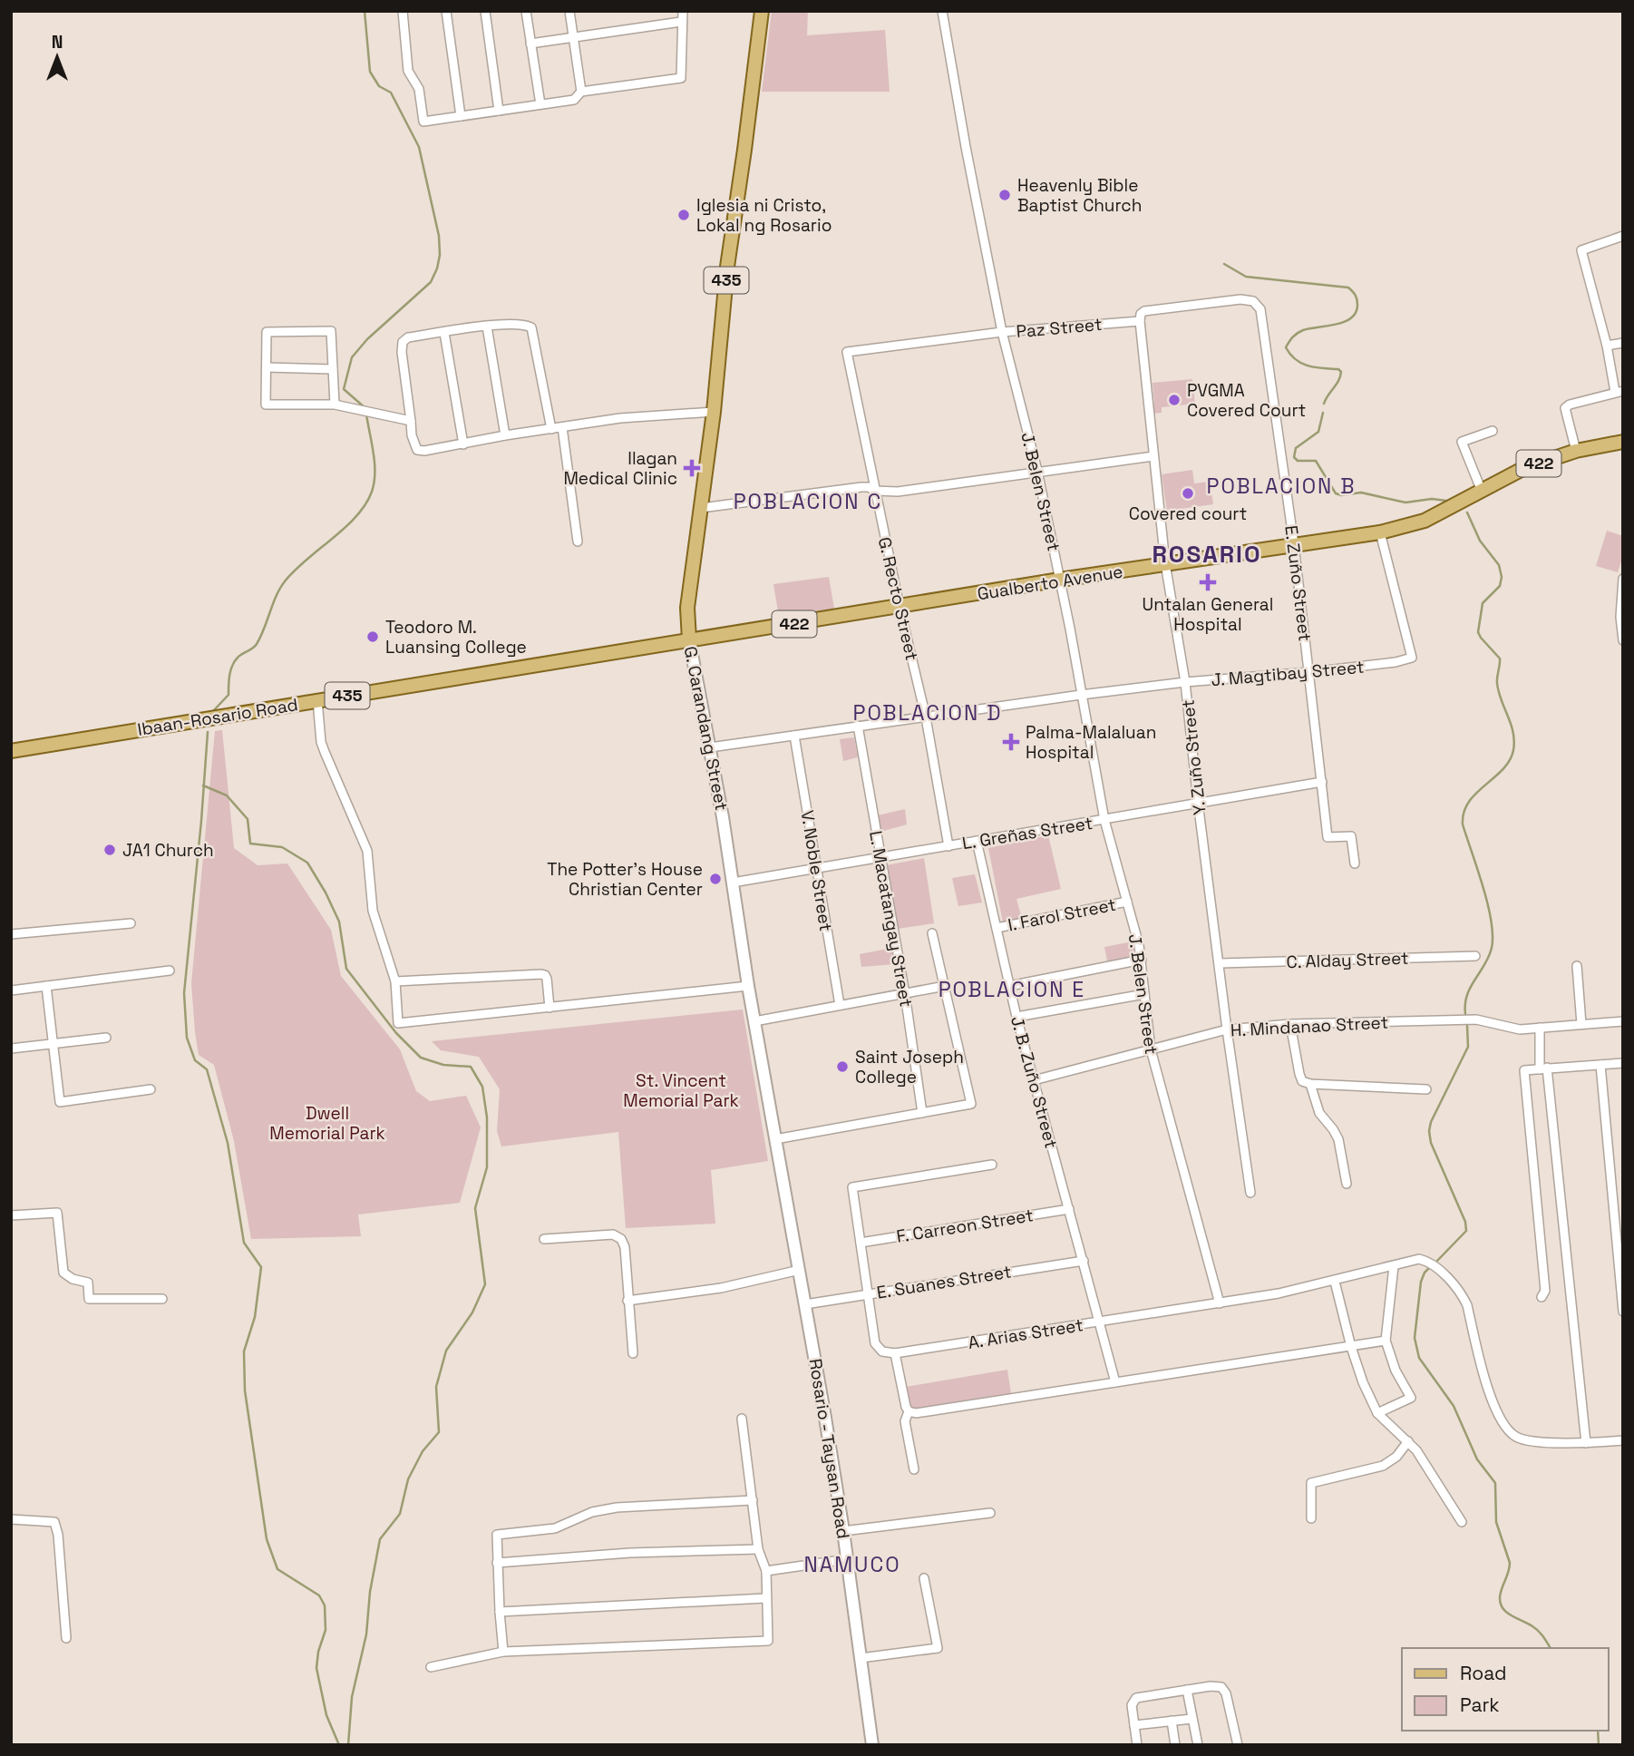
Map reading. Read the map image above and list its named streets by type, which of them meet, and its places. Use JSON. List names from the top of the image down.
{
  "streets": {
    "main road": [
      "435",
      "422",
      "Gualberto Avenue",
      "Ibaan-Rosario Road",
      "G. Carandang Street",
      "Rosario - Taysan Road"
    ],
    "street": [
      "Paz Street",
      "J. Belen Street",
      "E. Zuño Street",
      "G. Recto Street",
      "J. Magtibay Street",
      "Y. Zuño Street",
      "L. Greñas Street",
      "V. Noble Street",
      "I. Farol Street",
      "L. Macatangay Street",
      "C. Alday Street",
      "H. Mindanao Street",
      "J. B. Zuño Street",
      "F. Carreon Street",
      "E. Suanes Street",
      "A. Arias Street"
    ]
  },
  "crossings": [
    ["Paz Street", "J. Belen Street"],
    ["Paz Street", "E. Zuño Street"],
    ["Paz Street", "G. Recto Street"],
    ["Paz Street", "Y. Zuño Street"],
    ["J. Belen Street", "Gualberto Avenue"],
    ["J. Belen Street", "J. Magtibay Street"],
    ["J. Belen Street", "L. Greñas Street"],
    ["J. Belen Street", "I. Farol Street"],
    ["J. Belen Street", "H. Mindanao Street"],
    ["J. Belen Street", "A. Arias Street"],
    ["Gualberto Avenue", "E. Zuño Street"],
    ["Gualberto Avenue", "G. Recto Street"],
    ["Gualberto Avenue", "J. Magtibay Street"],
    ["Gualberto Avenue", "Ibaan-Rosario Road"],
    ["Gualberto Avenue", "G. Carandang Street"],
    ["Gualberto Avenue", "Y. Zuño Street"],
    ["E. Zuño Street", "J. Magtibay Street"],
    ["E. Zuño Street", "L. Greñas Street"],
    ["G. Recto Street", "J. Magtibay Street"],
    ["G. Recto Street", "L. Greñas Street"],
    ["J. Magtibay Street", "G. Carandang Street"],
    ["J. Magtibay Street", "Y. Zuño Street"],
    ["J. Magtibay Street", "V. Noble Street"],
    ["J. Magtibay Street", "L. Macatangay Street"],
    ["G. Carandang Street", "L. Greñas Street"],
    ["G. Carandang Street", "E. Suanes Street"],
    ["G. Carandang Street", "Rosario - Taysan Road"],
    ["Y. Zuño Street", "L. Greñas Street"],
    ["Y. Zuño Street", "C. Alday Street"],
    ["Y. Zuño Street", "H. Mindanao Street"],
    ["L. Greñas Street", "V. Noble Street"],
    ["L. Greñas Street", "L. Macatangay Street"],
    ["L. Greñas Street", "J. B. Zuño Street"],
    ["I. Farol Street", "J. B. Zuño Street"],
    ["H. Mindanao Street", "J. B. Zuño Street"],
    ["J. B. Zuño Street", "F. Carreon Street"],
    ["J. B. Zuño Street", "E. Suanes Street"],
    ["J. B. Zuño Street", "A. Arias Street"],
    ["E. Suanes Street", "Rosario - Taysan Road"]
  ],
  "districts": [
    "POBLACION B",
    "POBLACION C",
    "ROSARIO",
    "POBLACION D",
    "POBLACION E",
    "NAMUCO"
  ],
  "parks": ["St. Vincent Memorial Park", "Dwell Memorial Park"],
  "places": {
    "other": [
      "Heavenly Bible Baptist Church",
      "Iglesia ni Cristo, Lokal ng Rosario",
      "PVGMA Covered Court",
      "Covered court",
      "Teodoro M. Luansing College",
      "JA1 Church",
      "The Potter's House Christian Center",
      "Saint Joseph College"
    ],
    "health": ["Ilagan Medical Clinic", "Untalan General Hospital", "Palma-Malaluan Hospital"]
  },
  "legend": ["Road", "Park"],
  "north": "top"
}
